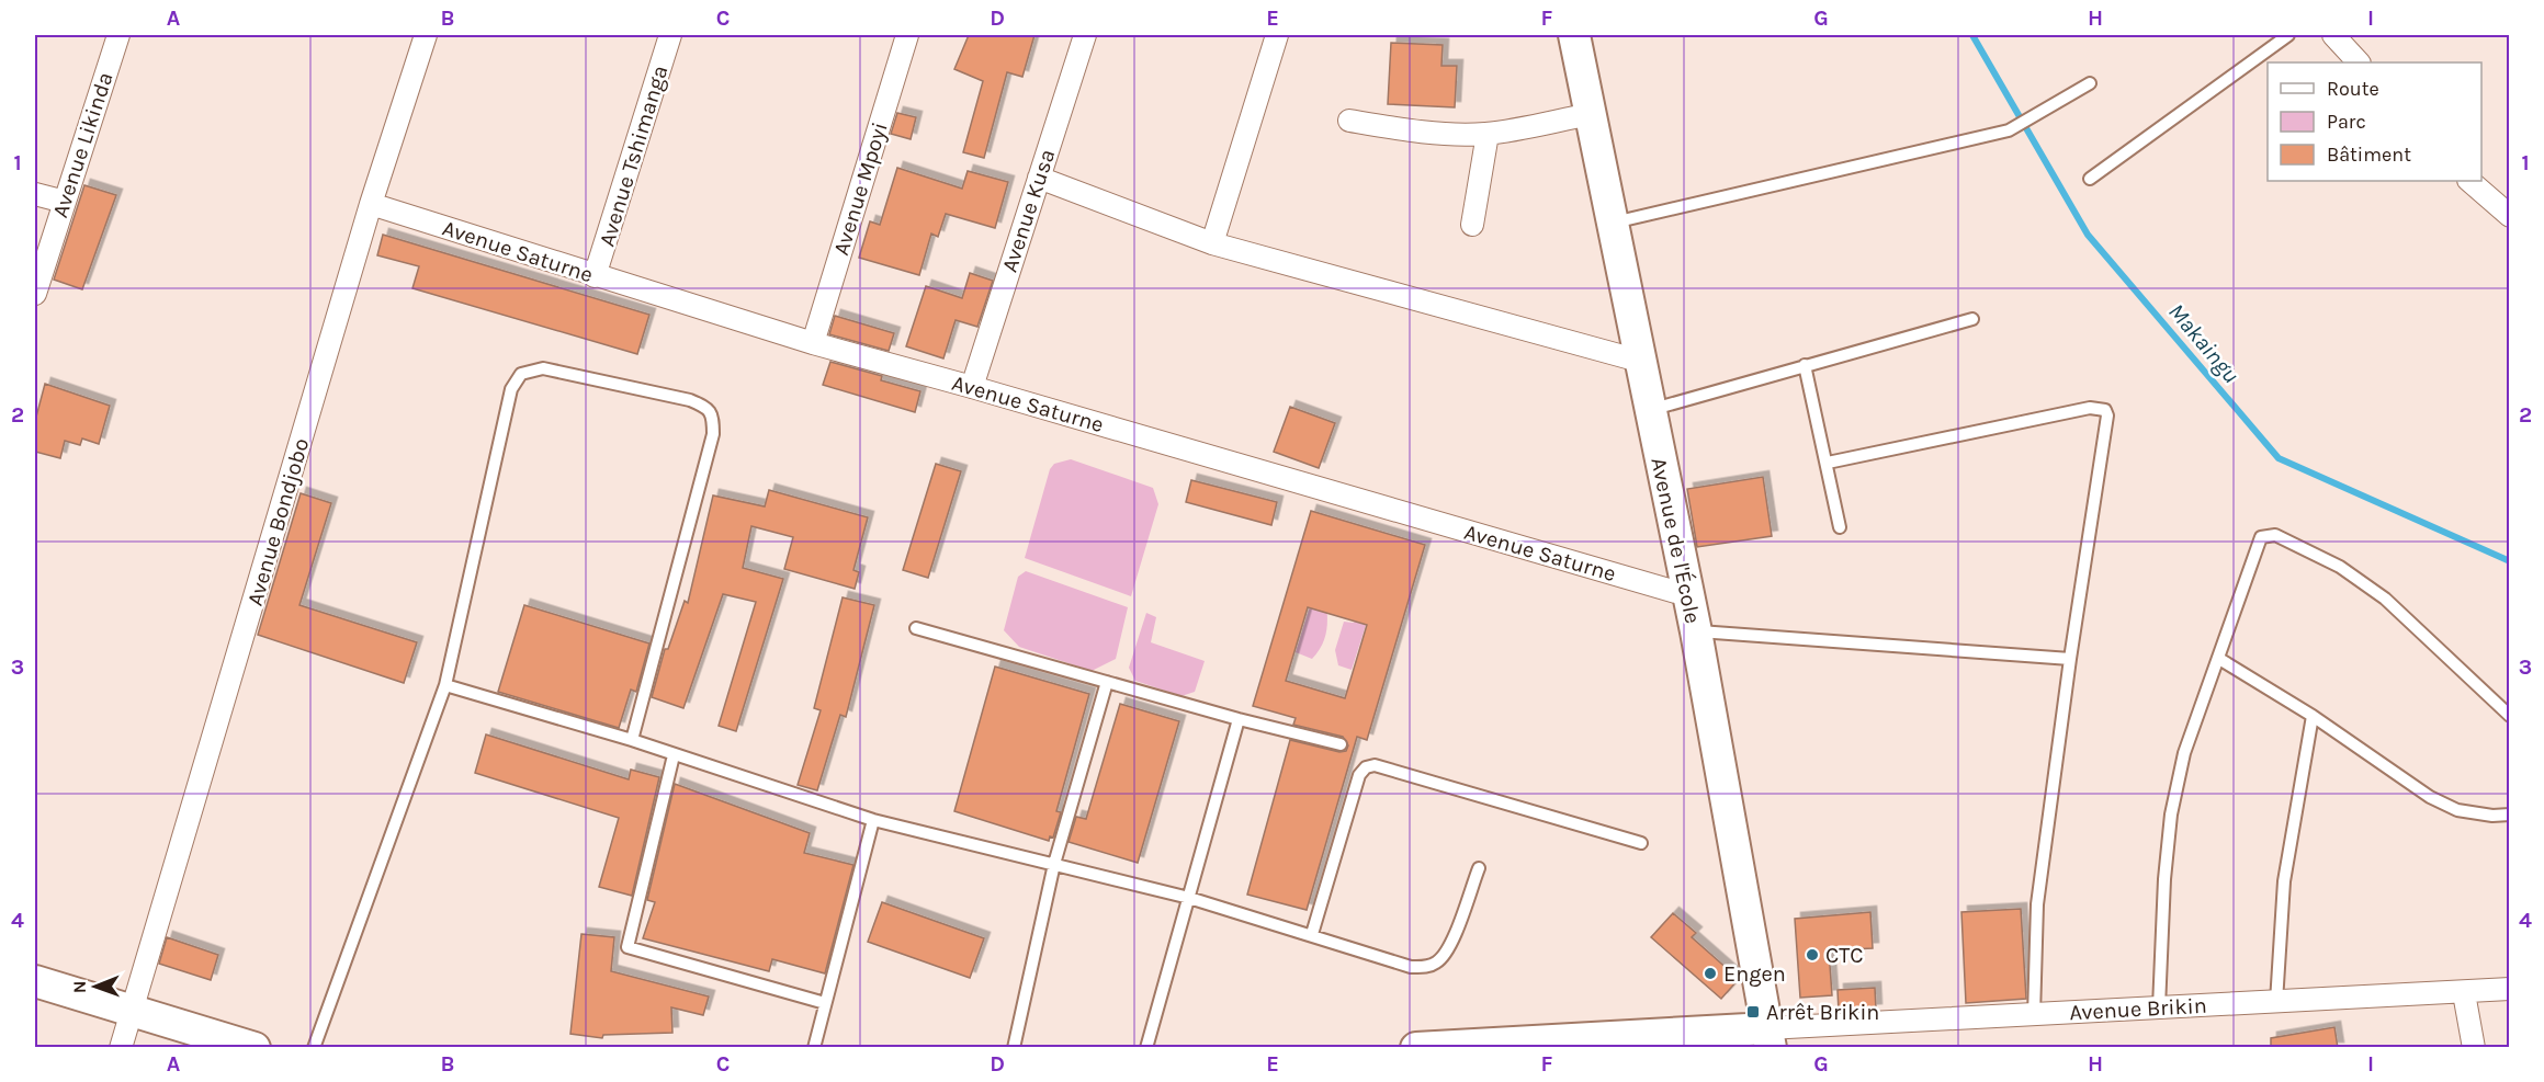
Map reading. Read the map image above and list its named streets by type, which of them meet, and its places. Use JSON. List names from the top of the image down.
{
  "streets": {
    "main road": ["Avenue de l'École"],
    "street": [
      "Avenue Likinda",
      "Avenue Tshimanga",
      "Avenue Mpoyi",
      "Avenue Kusa",
      "Avenue Saturne",
      "Avenue Bondjobo",
      "Avenue Brikin"
    ]
  },
  "crossings": [
    ["Avenue Tshimanga", "Avenue Saturne"],
    ["Avenue Mpoyi", "Avenue Saturne"],
    ["Avenue Kusa", "Avenue Saturne"],
    ["Avenue Saturne", "Avenue Bondjobo"],
    ["Avenue Saturne", "Avenue de l'École"],
    ["Avenue de l'École", "Avenue Brikin"]
  ],
  "water": ["Makaingu"],
  "places": {
    "other": ["CTC", "Engen"],
    "transit": ["Arrêt Brikin"]
  },
  "legend": ["Route", "Parc", "Bâtiment"],
  "north": "left",
  "grid": {
    "columns": [
      "A",
      "B",
      "C",
      "D",
      "E",
      "F",
      "G",
      "H",
      "I"
    ],
    "rows": [
      "1",
      "2",
      "3",
      "4"
    ]
  }
}
